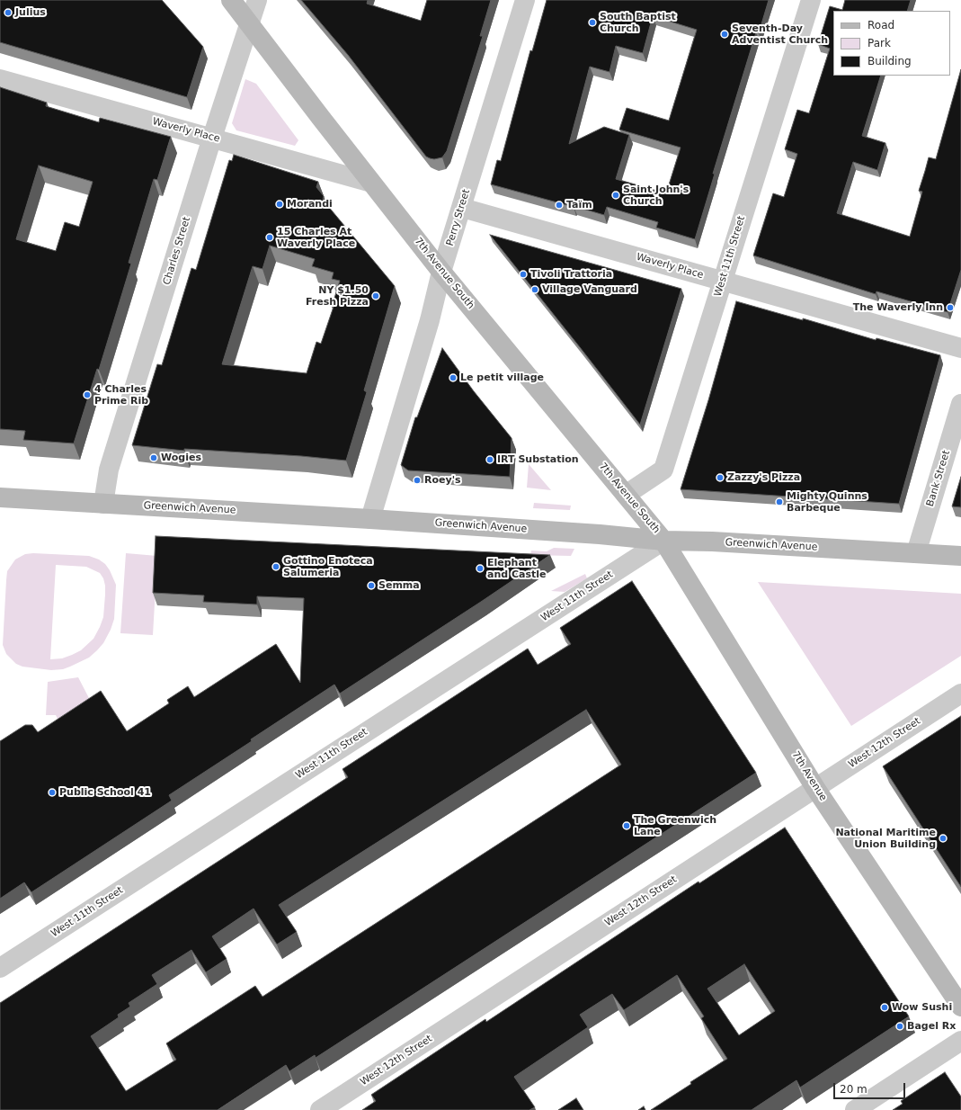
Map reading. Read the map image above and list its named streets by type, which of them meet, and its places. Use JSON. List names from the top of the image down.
{
  "streets": {
    "main road": ["7th Avenue South", "Greenwich Avenue", "7th Avenue"],
    "street": [
      "Waverly Place",
      "Perry Street",
      "Charles Street",
      "West 11th Street",
      "Bank Street",
      "West 12th Street"
    ]
  },
  "crossings": [
    ["Waverly Place", "Perry Street"],
    ["Waverly Place", "Charles Street"],
    ["Waverly Place", "West 11th Street"],
    ["Waverly Place", "7th Avenue South"],
    ["Perry Street", "7th Avenue South"],
    ["Perry Street", "Greenwich Avenue"],
    ["Charles Street", "7th Avenue South"],
    ["Charles Street", "Greenwich Avenue"],
    ["West 11th Street", "7th Avenue South"],
    ["West 11th Street", "Greenwich Avenue"],
    ["West 11th Street", "7th Avenue"],
    ["7th Avenue South", "Greenwich Avenue"],
    ["7th Avenue South", "7th Avenue"],
    ["Bank Street", "Greenwich Avenue"],
    ["Greenwich Avenue", "7th Avenue"],
    ["West 12th Street", "7th Avenue"]
  ],
  "places": [
    "Julius",
    "South Baptist Church",
    "Seventh-Day Adventist Church",
    "Saint John's Church",
    "Morandi",
    "Taïm",
    "15 Charles At Waverly Place",
    "Tivoli Trattoria",
    "Village Vanguard",
    "NY $1.50 Fresh Pizza",
    "The Waverly Inn",
    "Le petit village",
    "4 Charles Prime Rib",
    "Wogies",
    "IRT Substation",
    "Zazzy's Pizza",
    "Roey's",
    "Mighty Quinns Barbeque",
    "Gottino Enoteca Salumeria",
    "Elephant and Castle",
    "Semma",
    "Public School 41",
    "The Greenwich Lane",
    "National Maritime Union Building",
    "Wow Sushi",
    "Bagel Rx"
  ],
  "legend": ["Road", "Park", "Building"],
  "scale_bar": "20 m"
}
